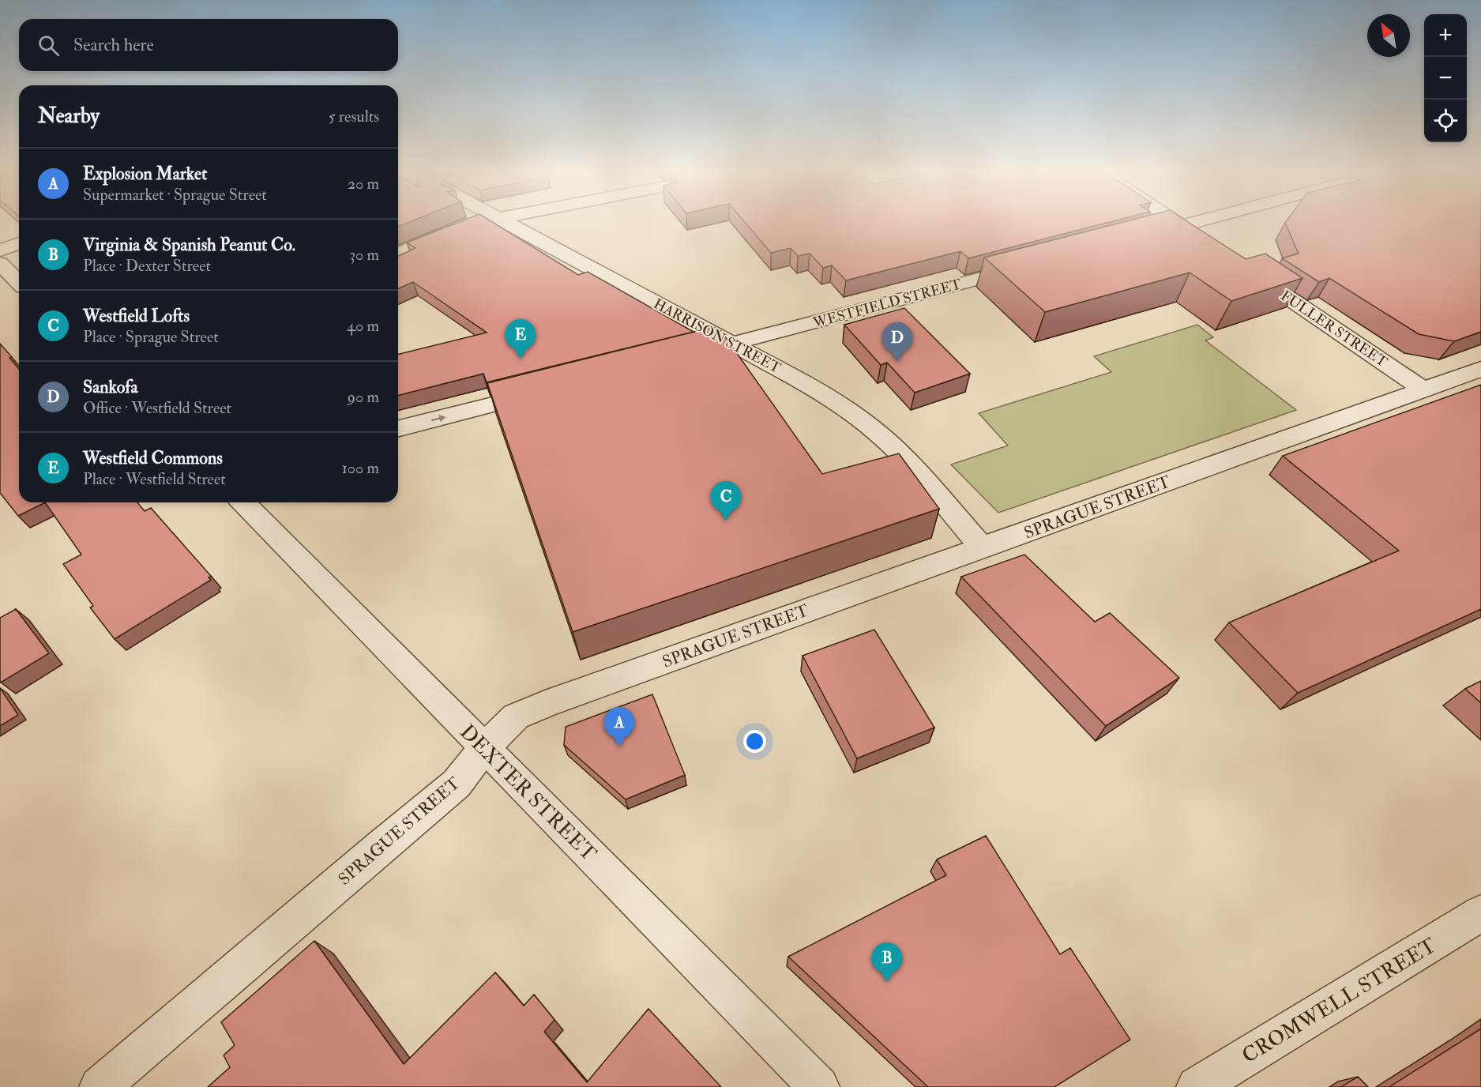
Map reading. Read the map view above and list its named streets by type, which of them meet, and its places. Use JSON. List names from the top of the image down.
{
  "streets": {
    "street": [
      "WESTFIELD STREET",
      "FULLER STREET",
      "HARRISON STREET",
      "SPRAGUE STREET",
      "DEXTER STREET",
      "CROMWELL STREET"
    ]
  },
  "crossings": [
    ["WESTFIELD STREET", "HARRISON STREET"],
    ["FULLER STREET", "SPRAGUE STREET"],
    ["HARRISON STREET", "SPRAGUE STREET"],
    ["SPRAGUE STREET", "DEXTER STREET"]
  ],
  "north": "top left",
  "page": {
    "map_buttons": ["+", "−"],
    "search": "Search here",
    "heading": ["Nearby", "5 results"],
    "list": [
      {
        "mark": "A",
        "name": "Explosion Market",
        "note": "Supermarket · Sprague Street",
        "value": "20 m"
      },
      {
        "mark": "B",
        "name": "Virginia & Spanish Peanut Co.",
        "note": "Place · Dexter Street",
        "value": "30 m"
      },
      {
        "mark": "C",
        "name": "Westfield Lofts",
        "note": "Place · Sprague Street",
        "value": "40 m"
      },
      {
        "mark": "D",
        "name": "Sankofa",
        "note": "Office · Westfield Street",
        "value": "90 m"
      },
      {
        "mark": "E",
        "name": "Westfield Commons",
        "note": "Place · Westfield Street",
        "value": "100 m"
      }
    ],
    "pins": [
      "E",
      "D",
      "C",
      "A",
      "B"
    ]
  }
}
